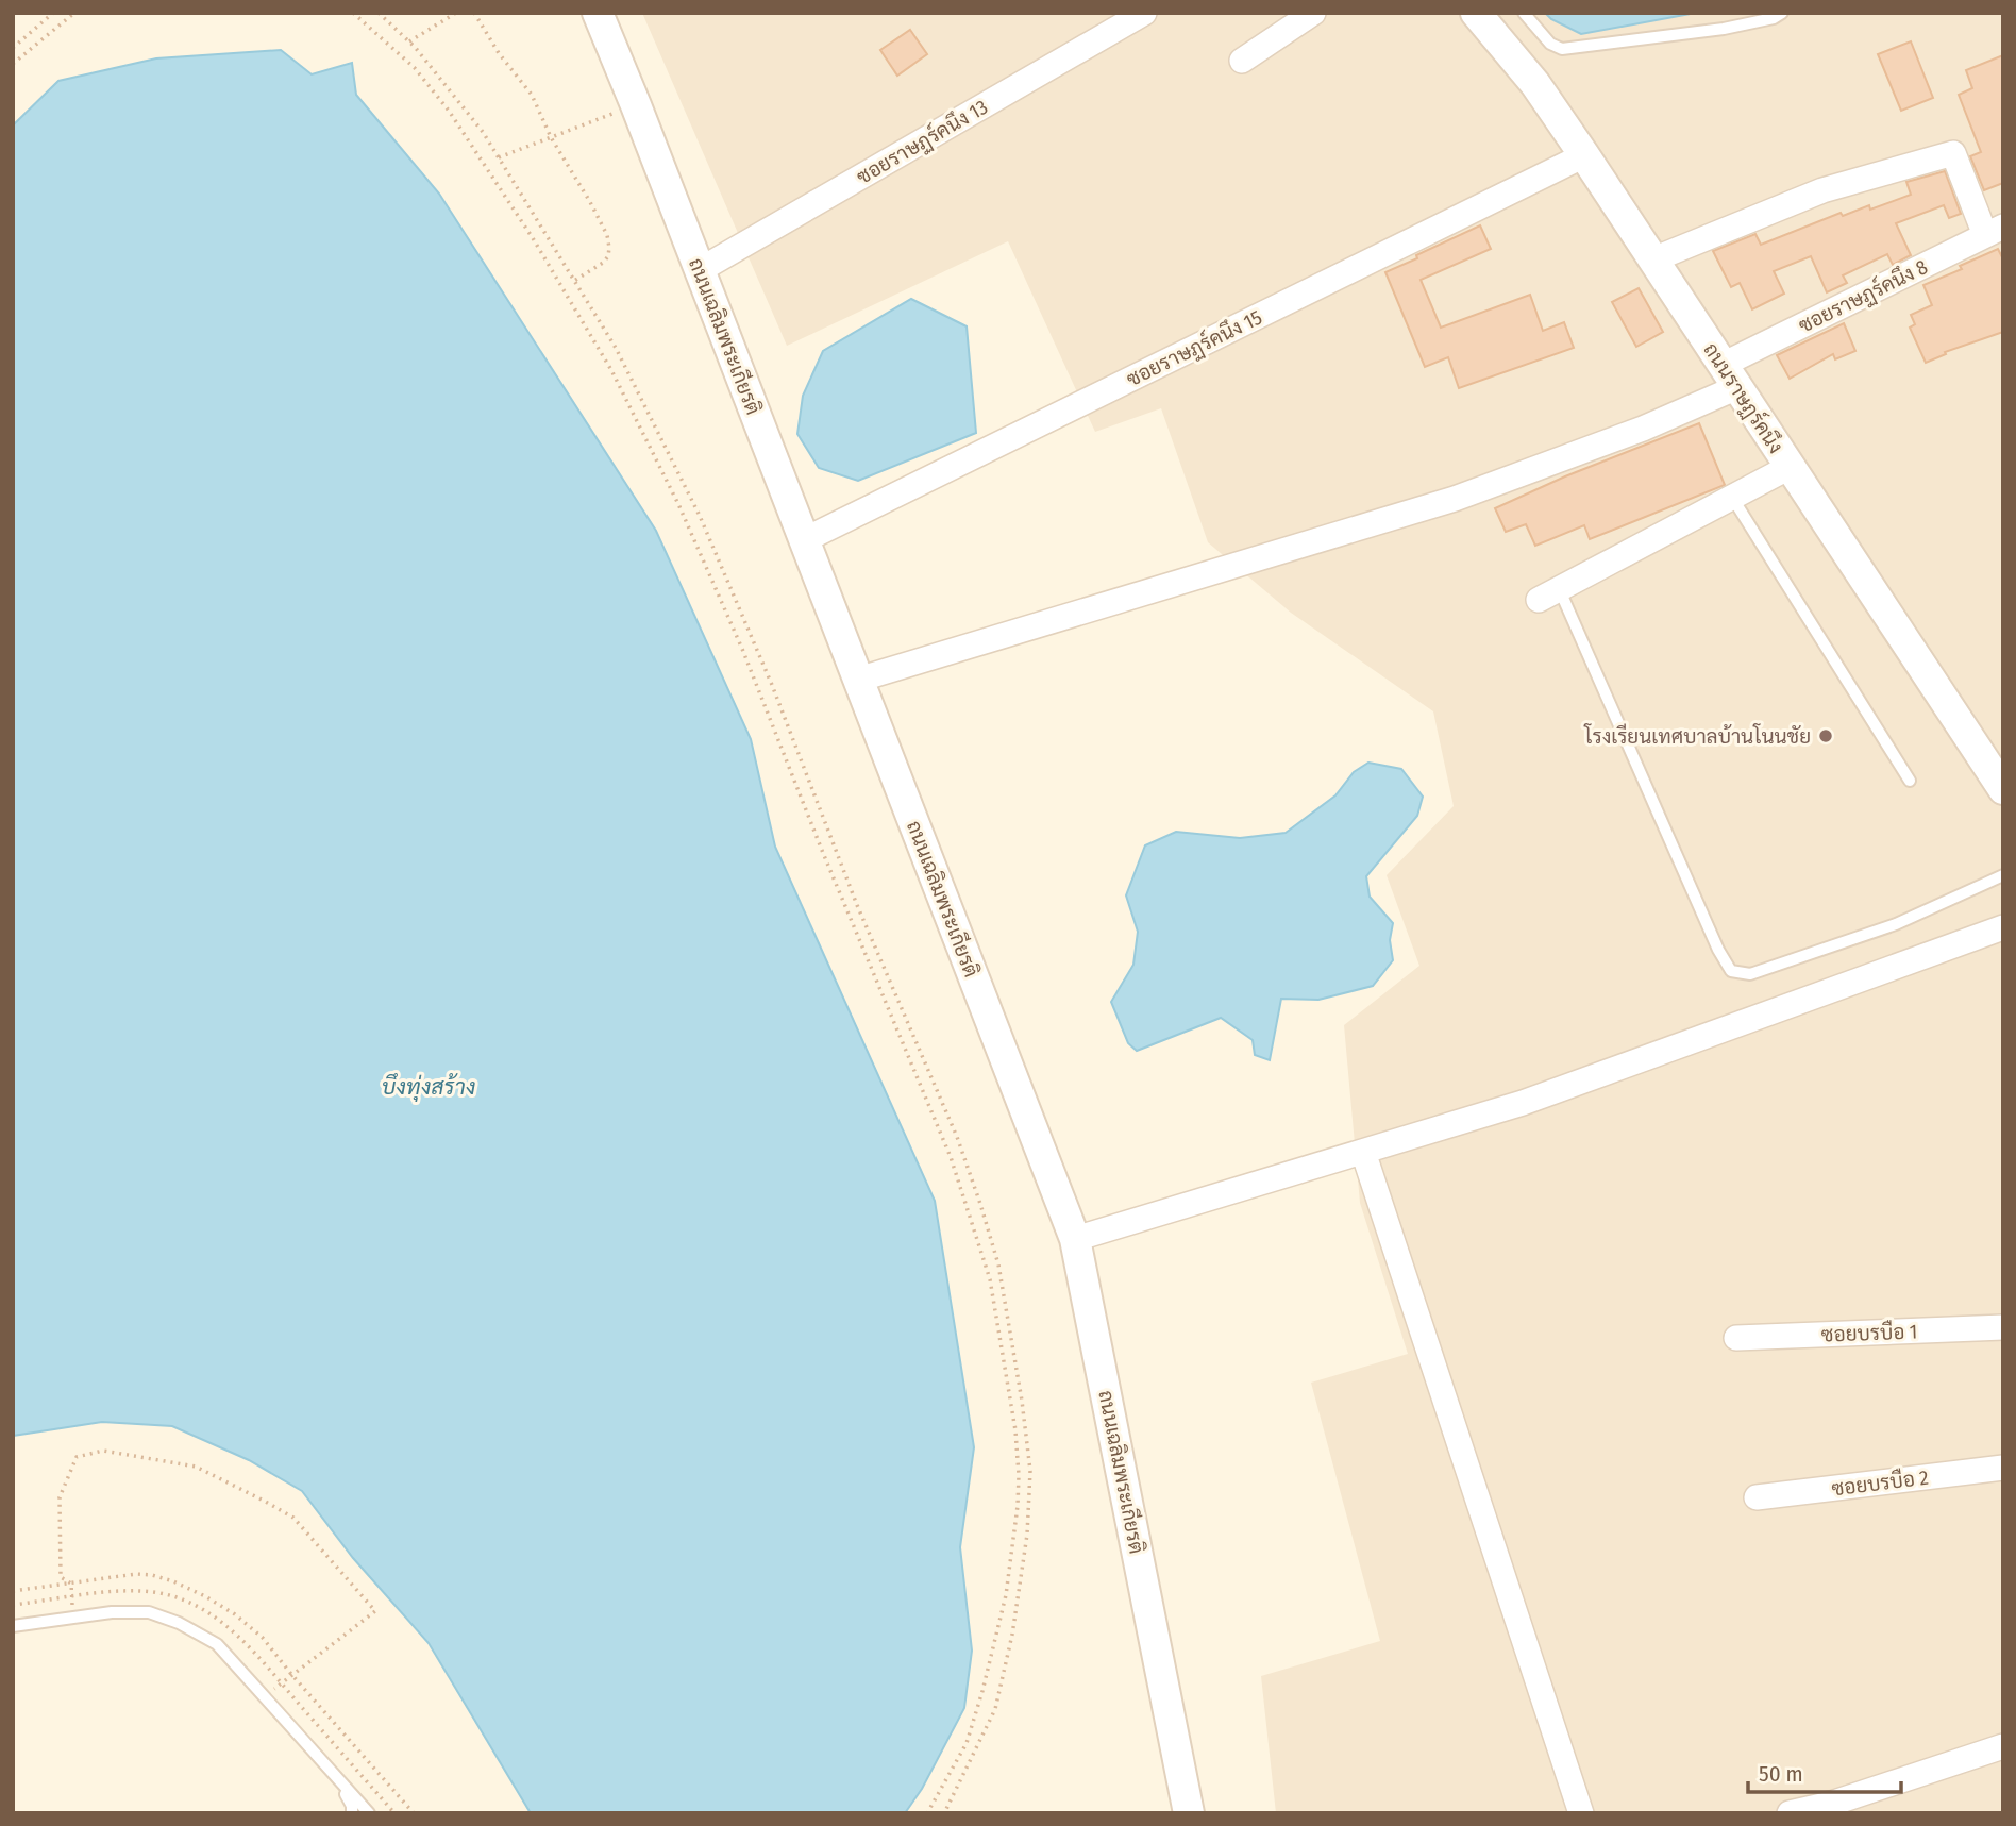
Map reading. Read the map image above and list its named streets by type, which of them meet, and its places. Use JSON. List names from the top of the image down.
{
  "streets": {
    "street": [
      "ซอยราษฏร์คนึง 13",
      "ซอยราษฏร์คนึง 8",
      "ถนนเฉลิมพระเกียรติ",
      "ซอยราษฏร์คนึง 15",
      "ถนนราษฏร์คนึง",
      "ซอยบรบือ 1",
      "ซอยบรบือ 2"
    ]
  },
  "crossings": [
    ["ซอยราษฏร์คนึง 13", "ถนนเฉลิมพระเกียรติ"],
    ["ซอยราษฏร์คนึง 8", "ถนนเฉลิมพระเกียรติ"],
    ["ซอยราษฏร์คนึง 8", "ถนนราษฏร์คนึง"],
    ["ถนนเฉลิมพระเกียรติ", "ซอยราษฏร์คนึง 15"],
    ["ซอยราษฏร์คนึง 15", "ถนนราษฏร์คนึง"]
  ],
  "water": ["บึงทุ่งสร้าง"],
  "places": ["โรงเรียนเทศบาลบ้านโนนชัย"],
  "scale_bar": "50 m"
}
